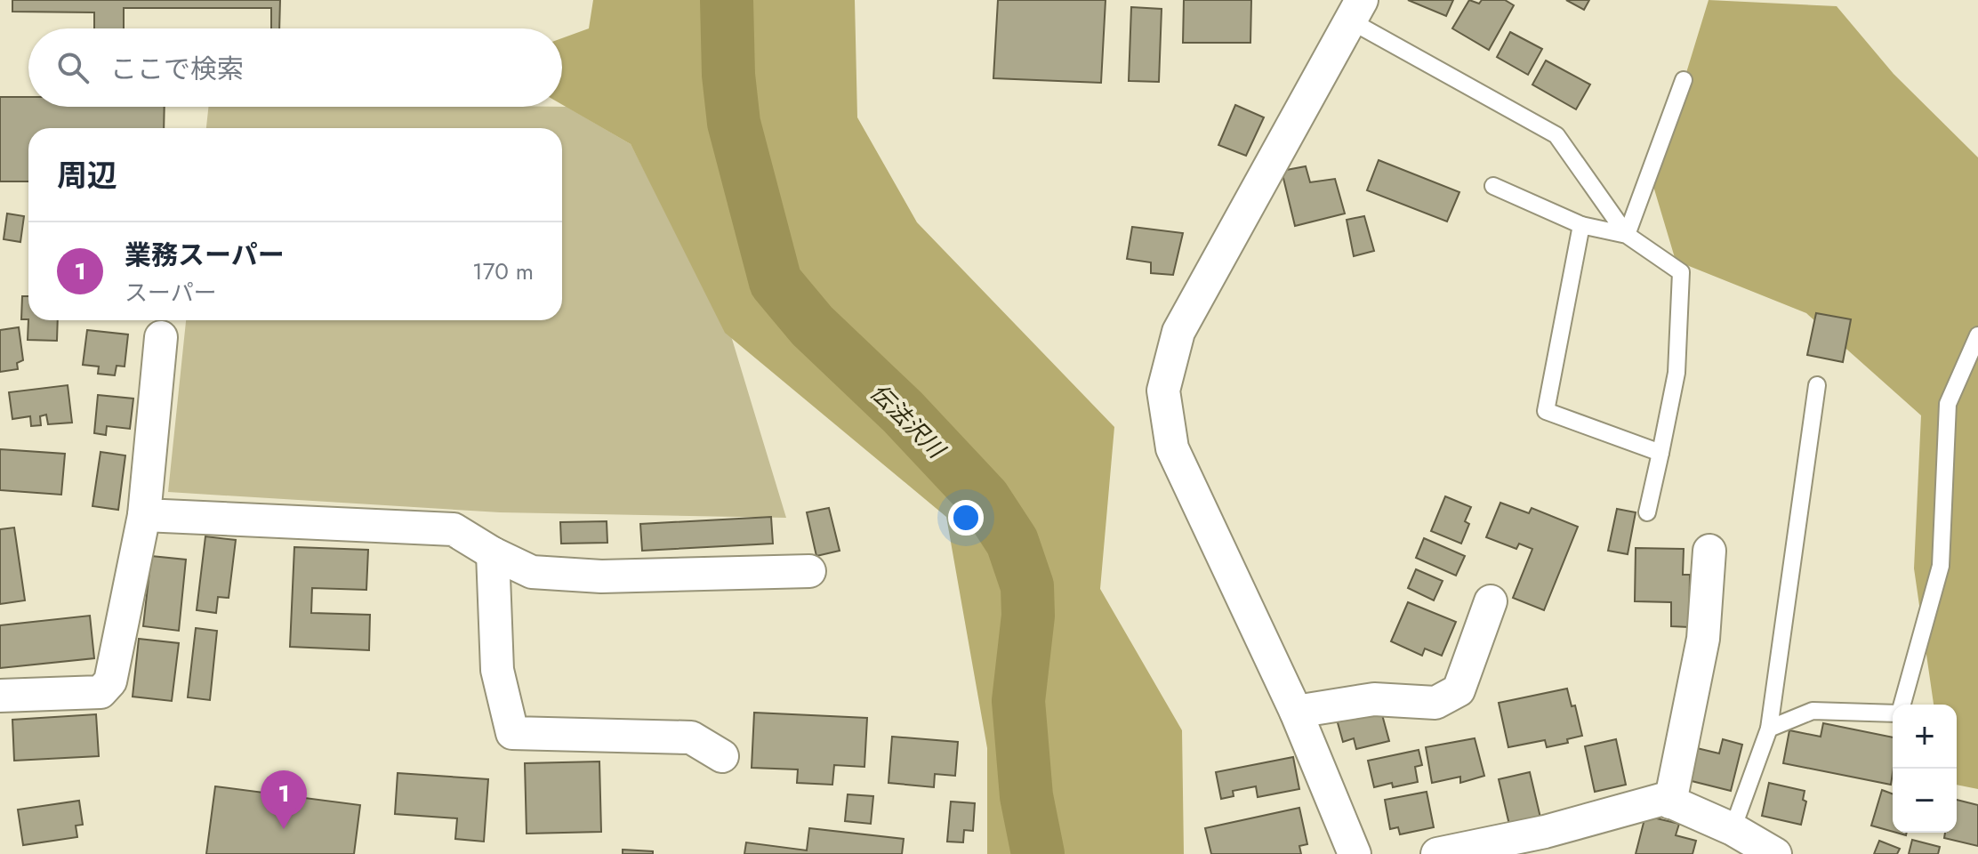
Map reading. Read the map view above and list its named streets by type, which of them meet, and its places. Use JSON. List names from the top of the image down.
{
  "water": ["伝法沢川"],
  "page": {
    "search": "ここで検索",
    "heading": "周辺",
    "list": [
      {
        "mark": "1",
        "name": "業務スーパー",
        "note": "スーパー",
        "value": "170 m"
      }
    ],
    "map_buttons": ["+", "−"],
    "pins": "1"
  }
}
